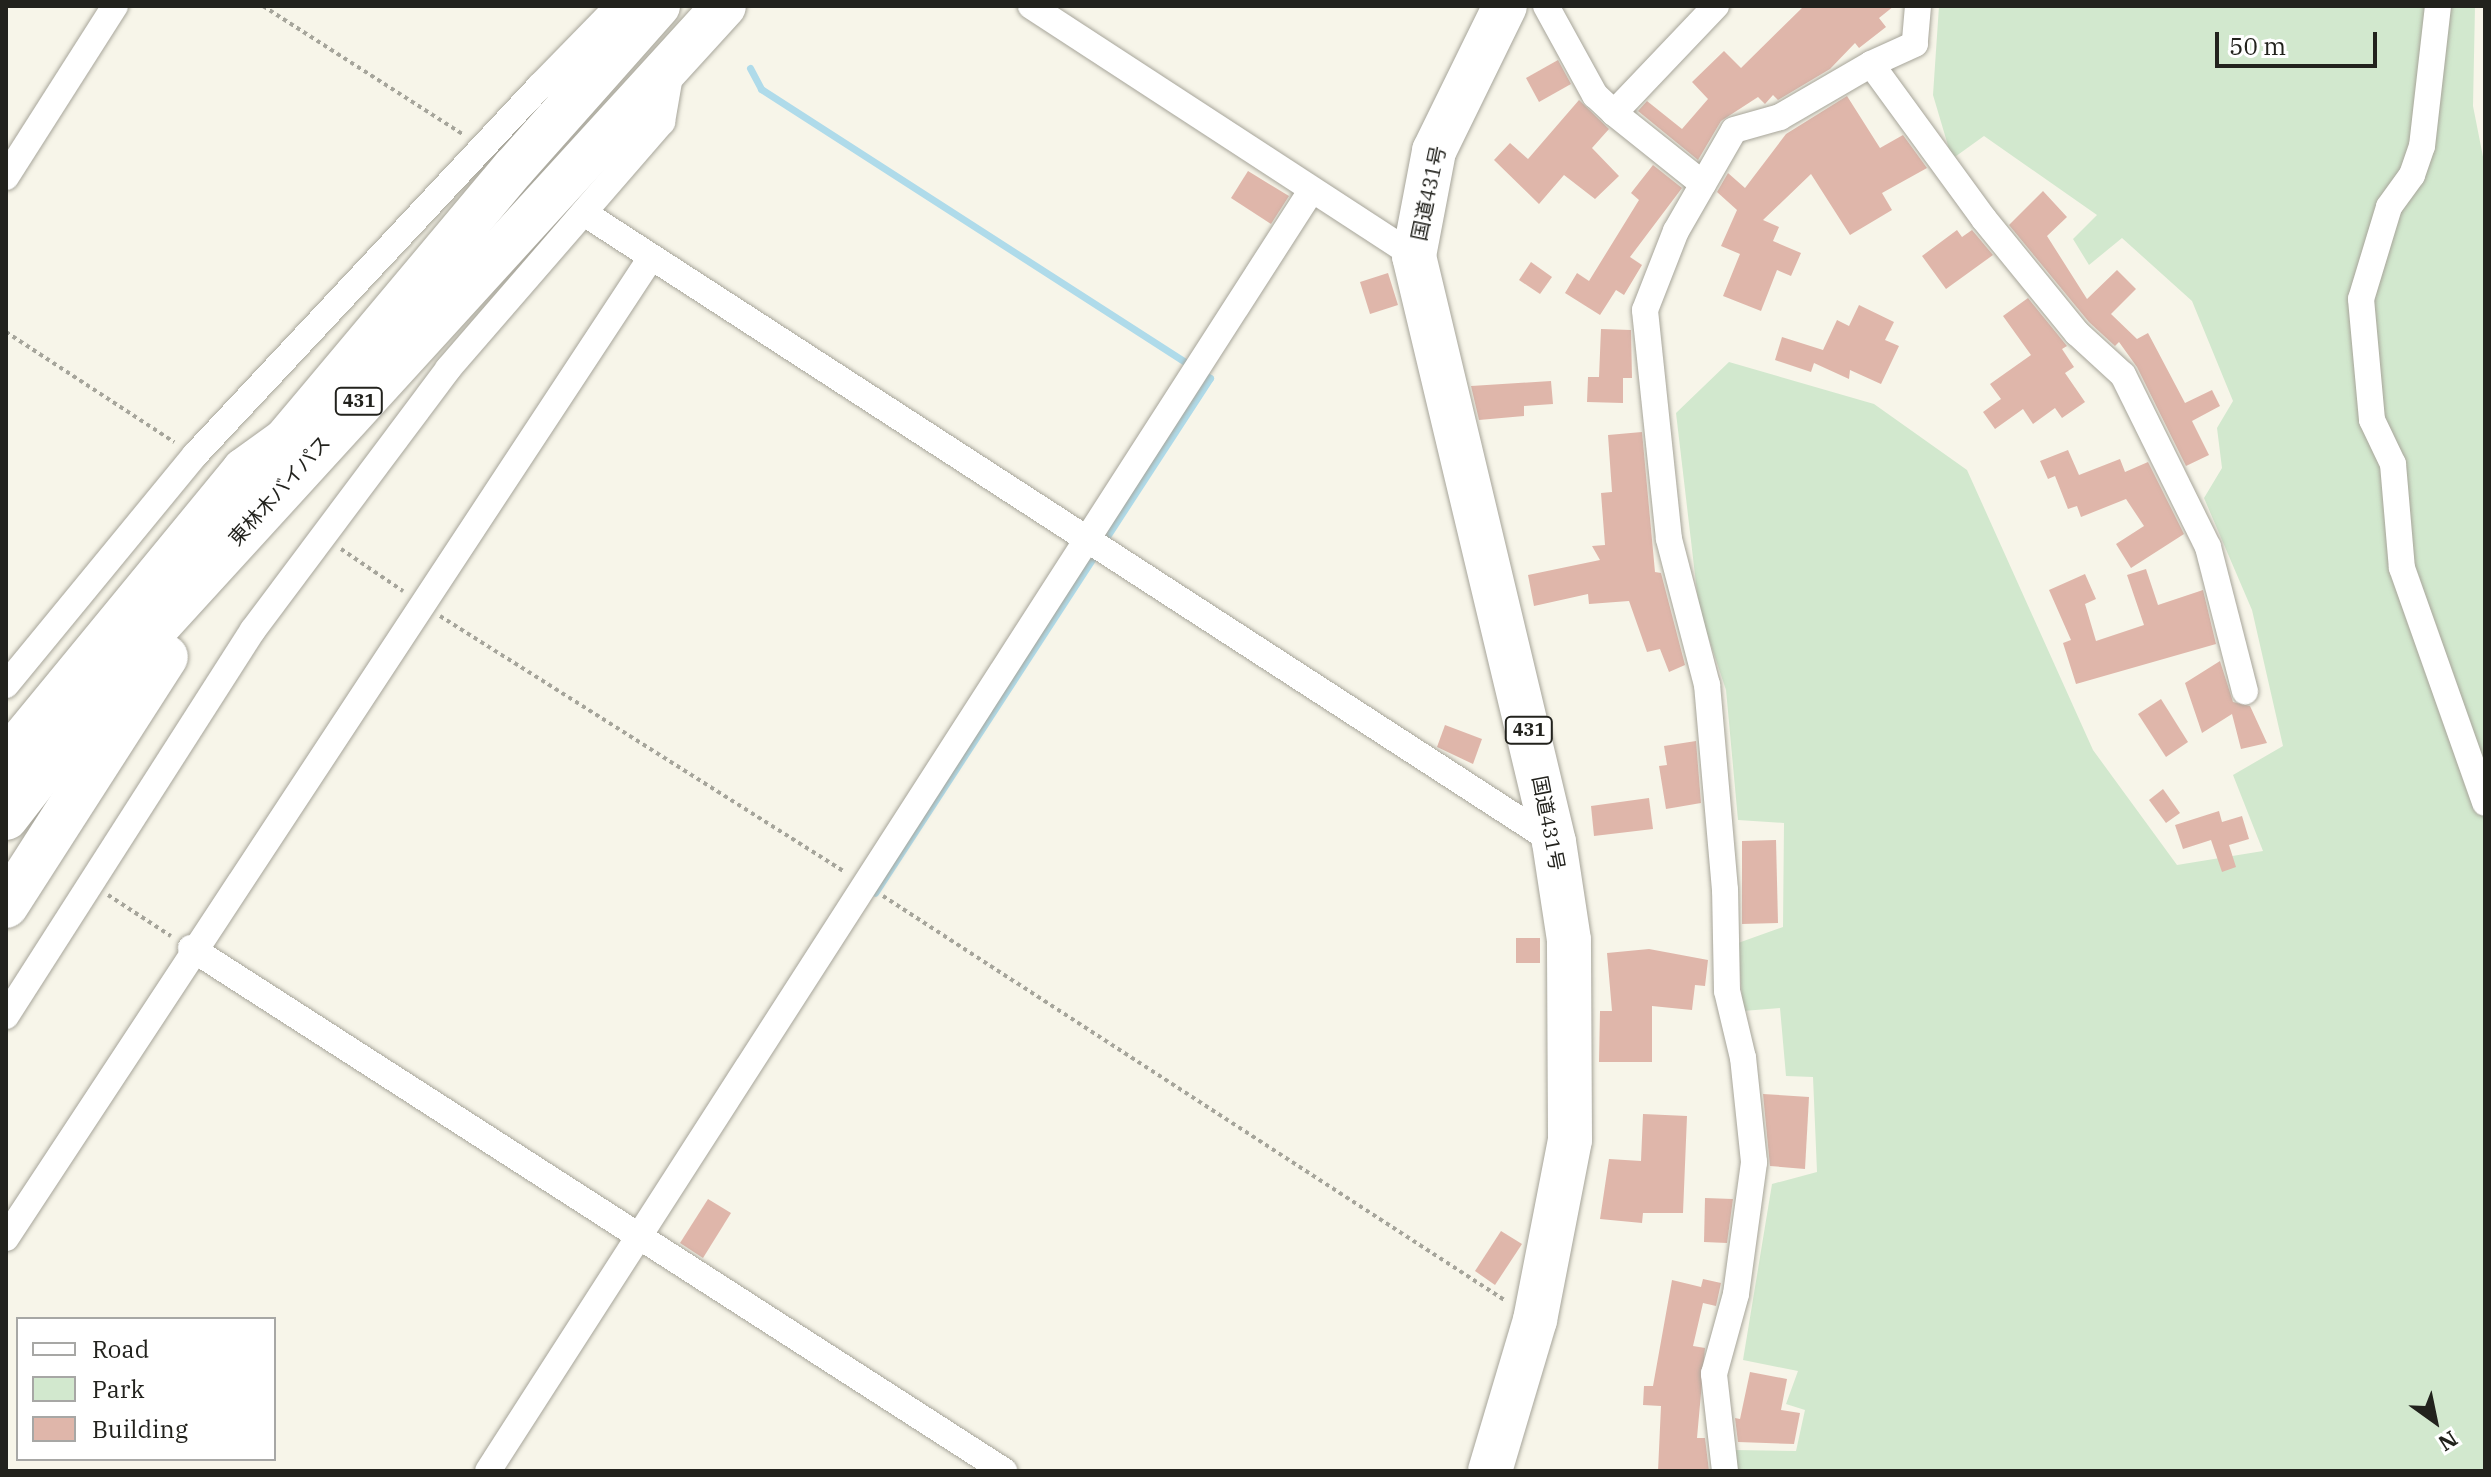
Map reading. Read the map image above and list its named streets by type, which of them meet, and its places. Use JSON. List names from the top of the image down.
{
  "streets": {
    "highway": ["国道431号", "431", "東林木バイパス"]
  },
  "legend": ["Road", "Park", "Building"],
  "scale_bar": "50 m",
  "north": "bottom right"
}
